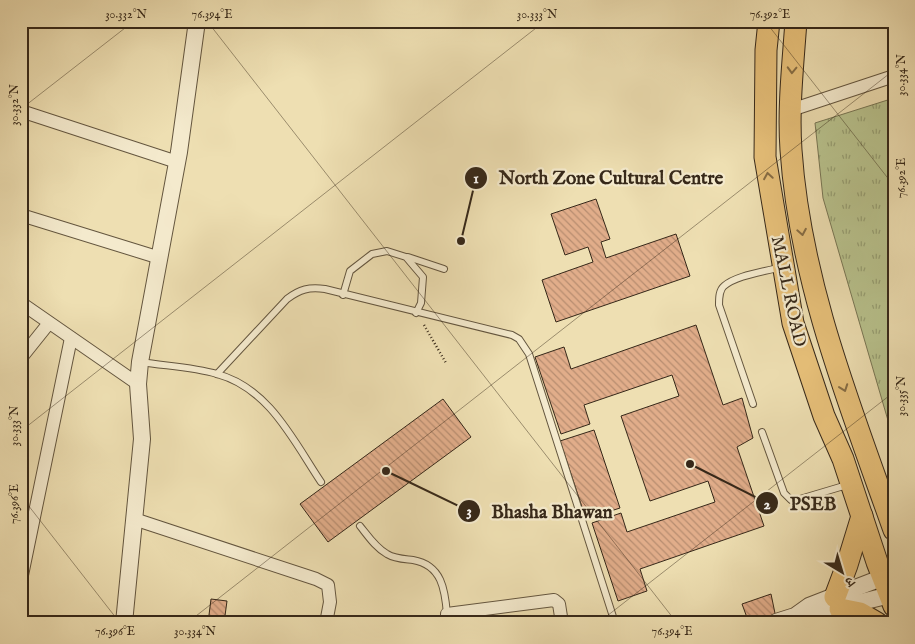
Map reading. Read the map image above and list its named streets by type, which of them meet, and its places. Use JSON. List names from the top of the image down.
{
  "streets": {
    "main road": ["MALL ROAD"]
  },
  "places": ["North Zone Cultural Centre", "PSEB", "Bhasha Bhawan"],
  "north": "bottom right",
  "coordinates": [
    "30.332°N",
    "76.394°E",
    "30.333°N",
    "76.392°E",
    "30.334°N",
    "30.335°N",
    "76.396°E"
  ]
}
